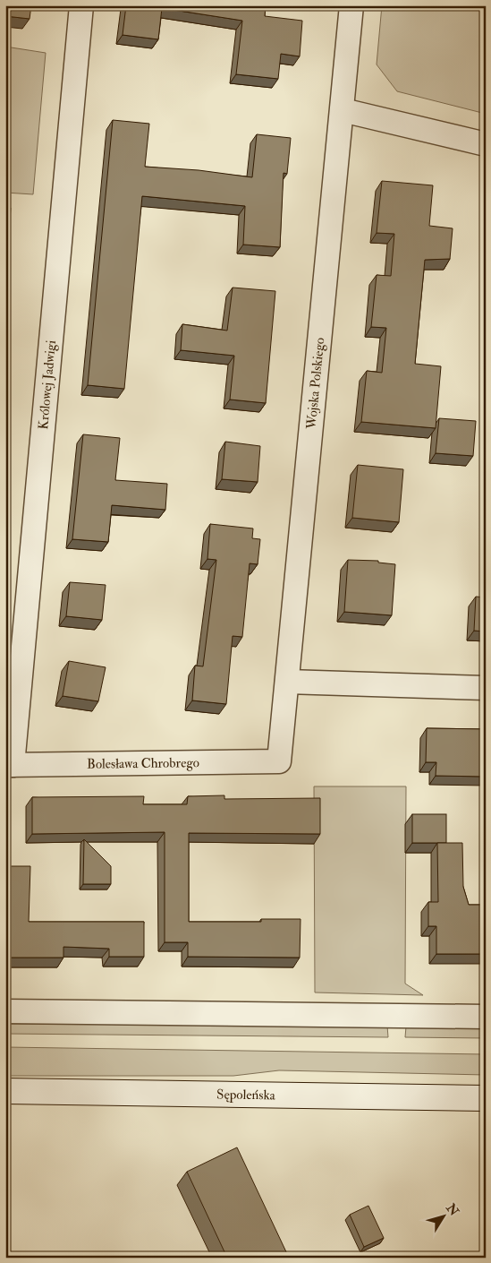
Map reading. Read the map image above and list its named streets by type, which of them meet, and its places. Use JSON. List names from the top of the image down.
{
  "streets": {
    "street": [
      "Wojska Polskiego",
      "Królowej Jadwigi",
      "Bolesława Chrobrego",
      "Sępoleńska"
    ]
  },
  "crossings": [
    ["Wojska Polskiego", "Bolesława Chrobrego"],
    ["Królowej Jadwigi", "Bolesława Chrobrego"]
  ],
  "north": "top right"
}
